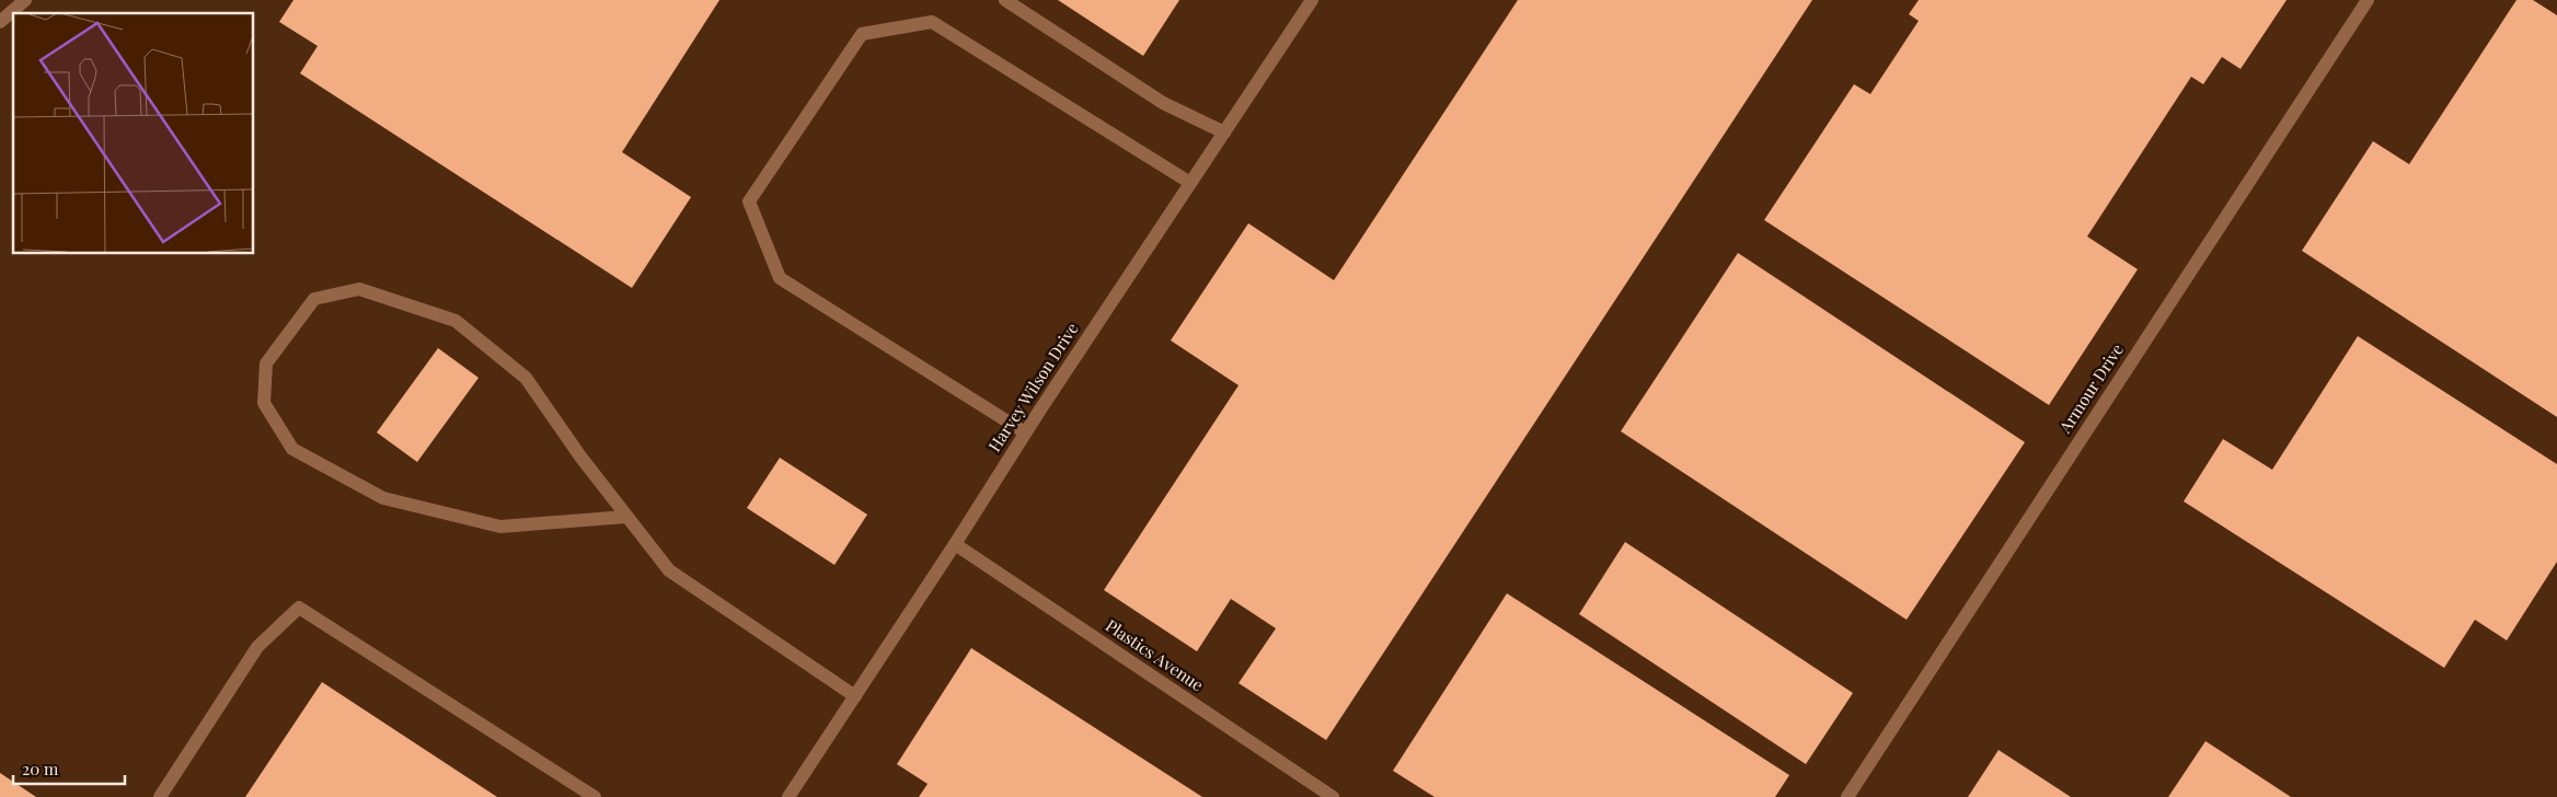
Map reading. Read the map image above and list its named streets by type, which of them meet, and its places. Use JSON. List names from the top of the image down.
{
  "streets": {
    "street": ["Harvey Wilson Drive", "Armour Drive", "Plastics Avenue"]
  },
  "crossings": [
    ["Harvey Wilson Drive", "Plastics Avenue"]
  ],
  "scale_bar": "20 m"
}
